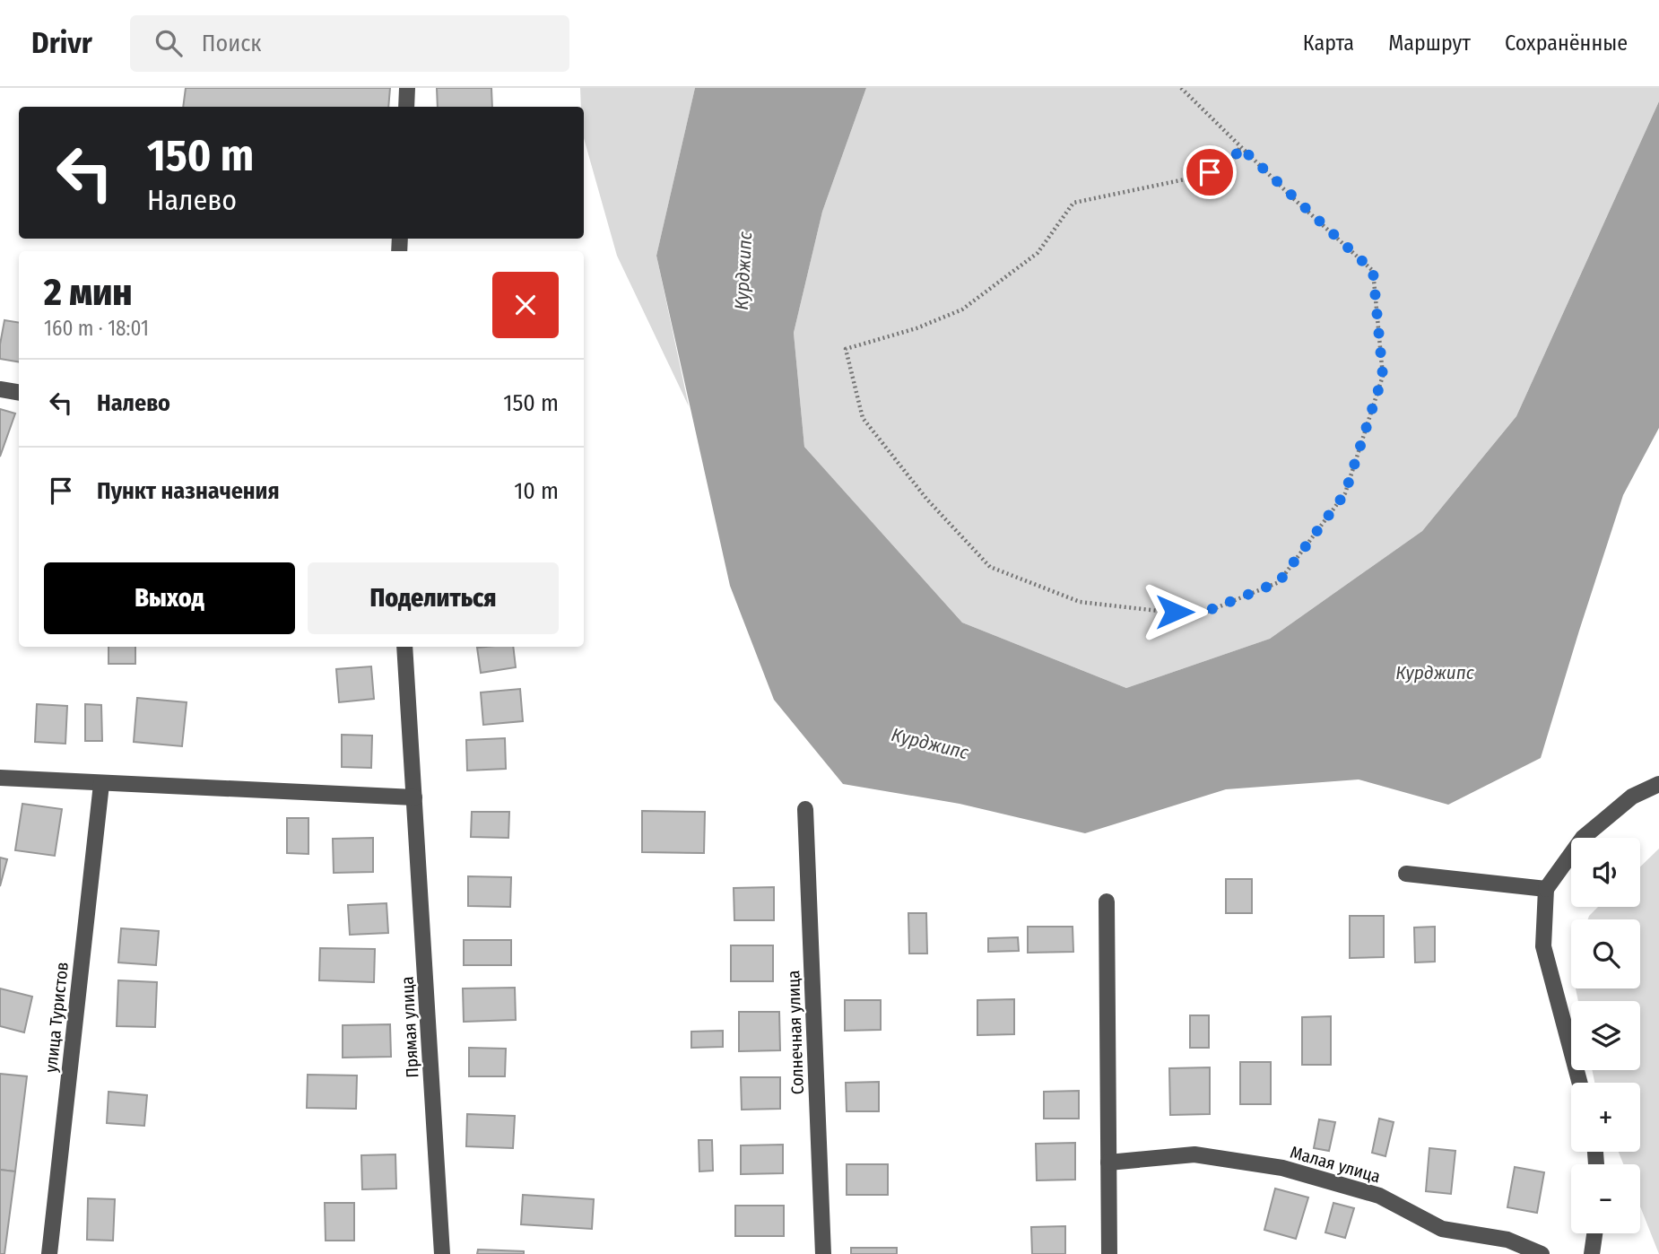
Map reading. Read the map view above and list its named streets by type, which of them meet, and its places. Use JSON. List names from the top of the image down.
{
  "streets": {
    "street": [
      "улица Туристов",
      "Прямая улица",
      "Солнечная улица",
      "Малая улица"
    ]
  },
  "water": ["Курджипс"],
  "page": {
    "header": "Drivr",
    "search": "Поиск",
    "nav": ["Карта", "Маршрут", "Сохранённые"],
    "turn": ["150 m", "Налево"],
    "heading": ["2 мин", "160 m · 18:01"],
    "list": [
      {
        "name": "Налево",
        "value": "150 m"
      },
      {
        "name": "Пункт назначения",
        "value": "10 m"
      }
    ],
    "buttons": ["Выход", "Поделиться"],
    "map_buttons": ["+", "−"]
  }
}
